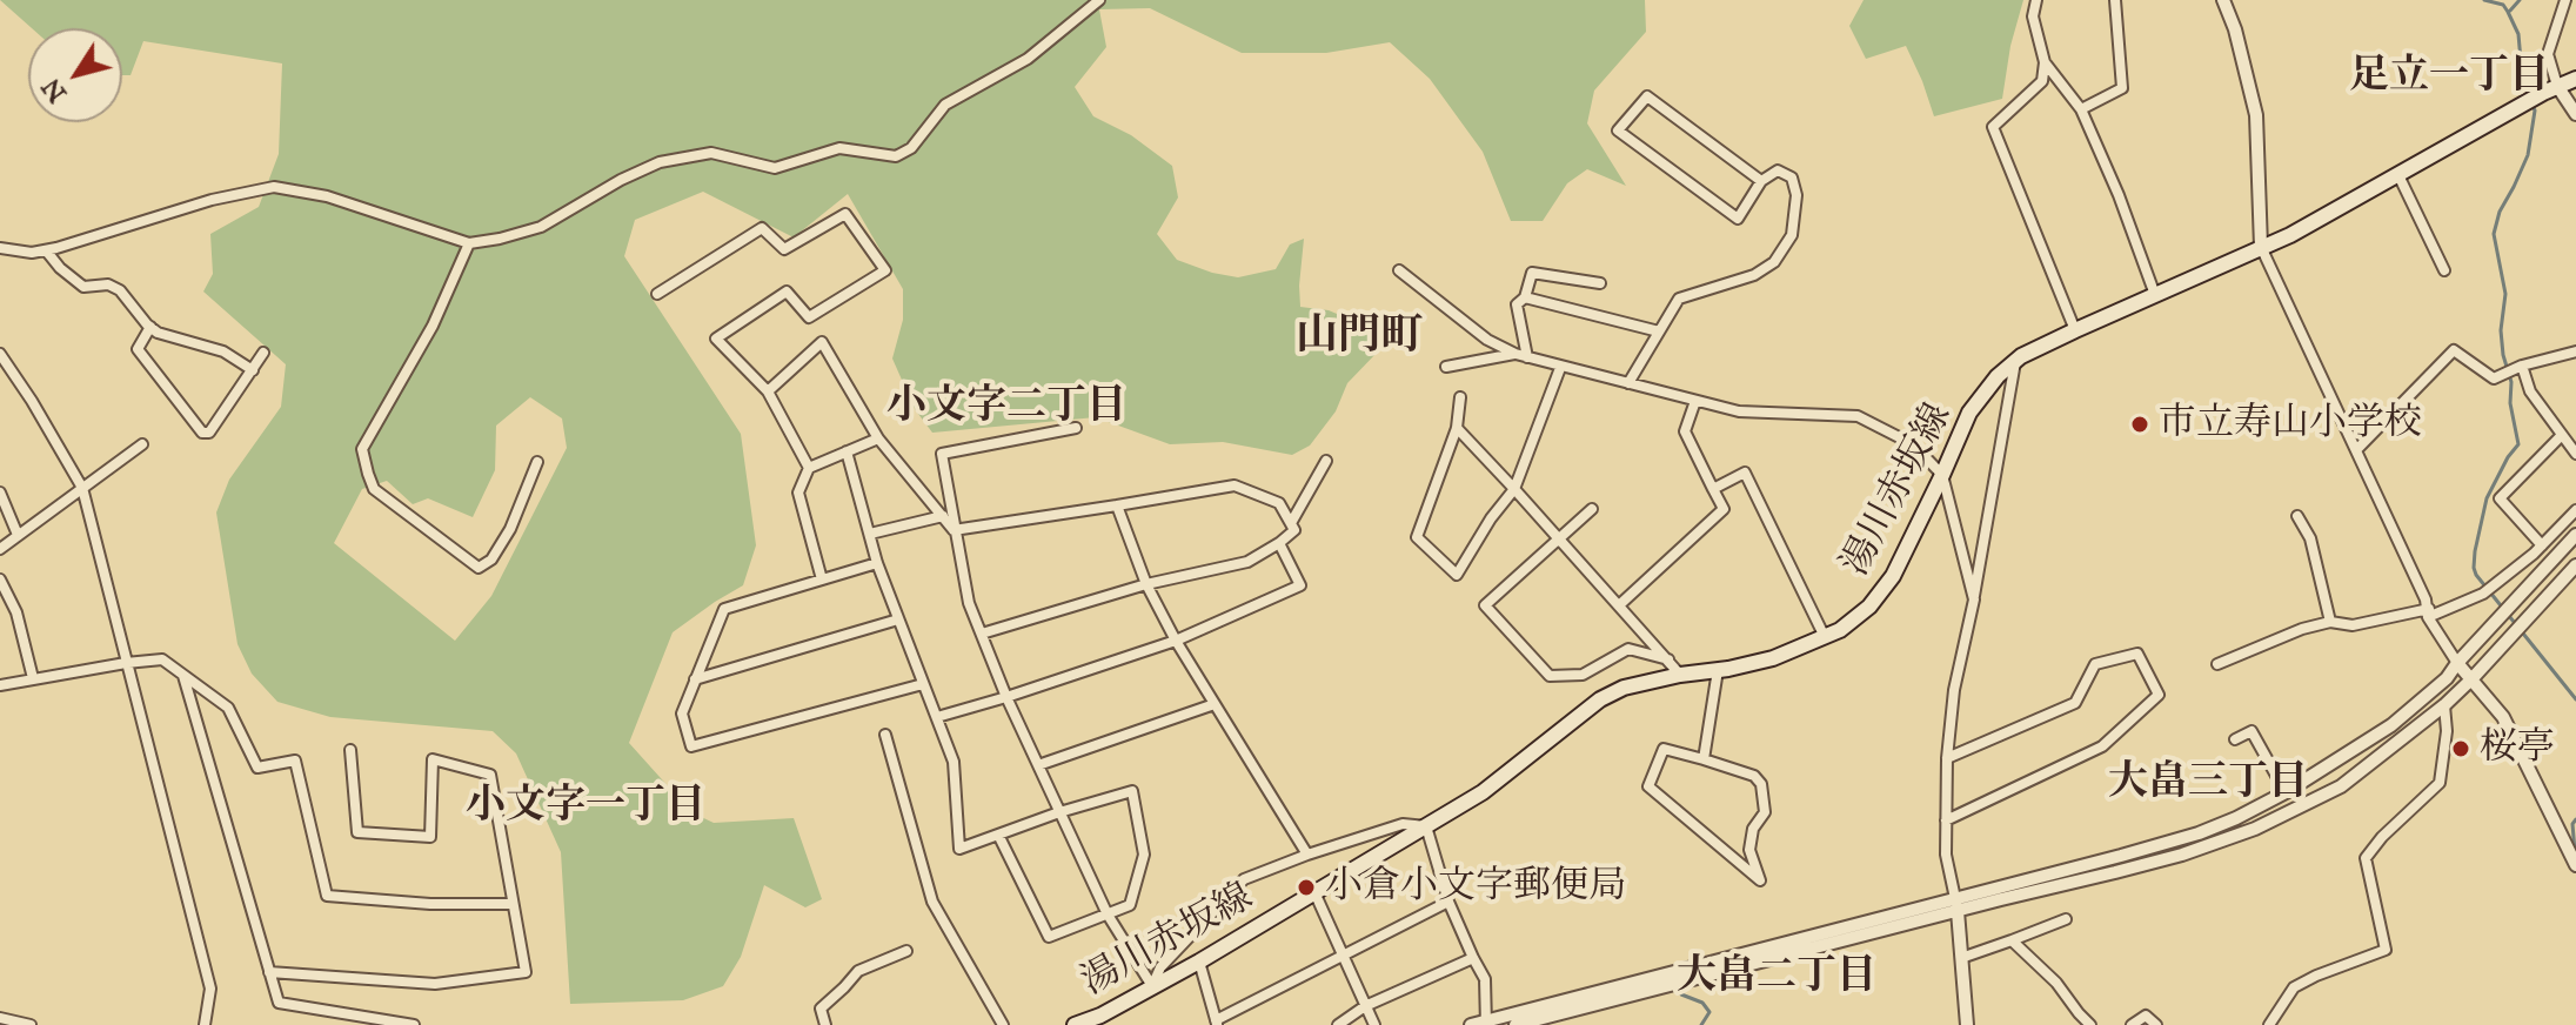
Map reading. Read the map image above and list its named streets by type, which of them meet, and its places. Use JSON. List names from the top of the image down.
{
  "streets": {
    "main road": ["湯川赤坂線"]
  },
  "districts": [
    "足立一丁目",
    "山門町",
    "小文字二丁目",
    "大畠三丁目",
    "小文字一丁目",
    "大畠二丁目"
  ],
  "places": ["市立寿山小学校", "桜亭", "小倉小文字郵便局"],
  "north": "bottom left"
}
